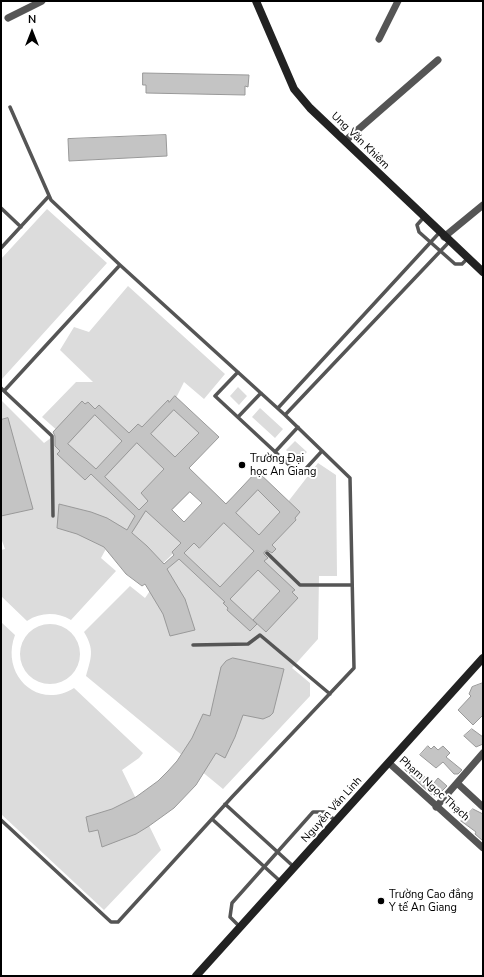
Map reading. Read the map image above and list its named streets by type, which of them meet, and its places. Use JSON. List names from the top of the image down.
{
  "streets": {
    "street": ["Ung Văn Khiêm", "Phạm Ngọc Thạch", "Nguyễn Văn Linh"]
  },
  "crossings": [
    ["Phạm Ngọc Thạch", "Nguyễn Văn Linh"]
  ],
  "places": ["Trường Đại học An Giang", "Trường Cao đẳng Y tế An Giang"],
  "north": "top"
}
